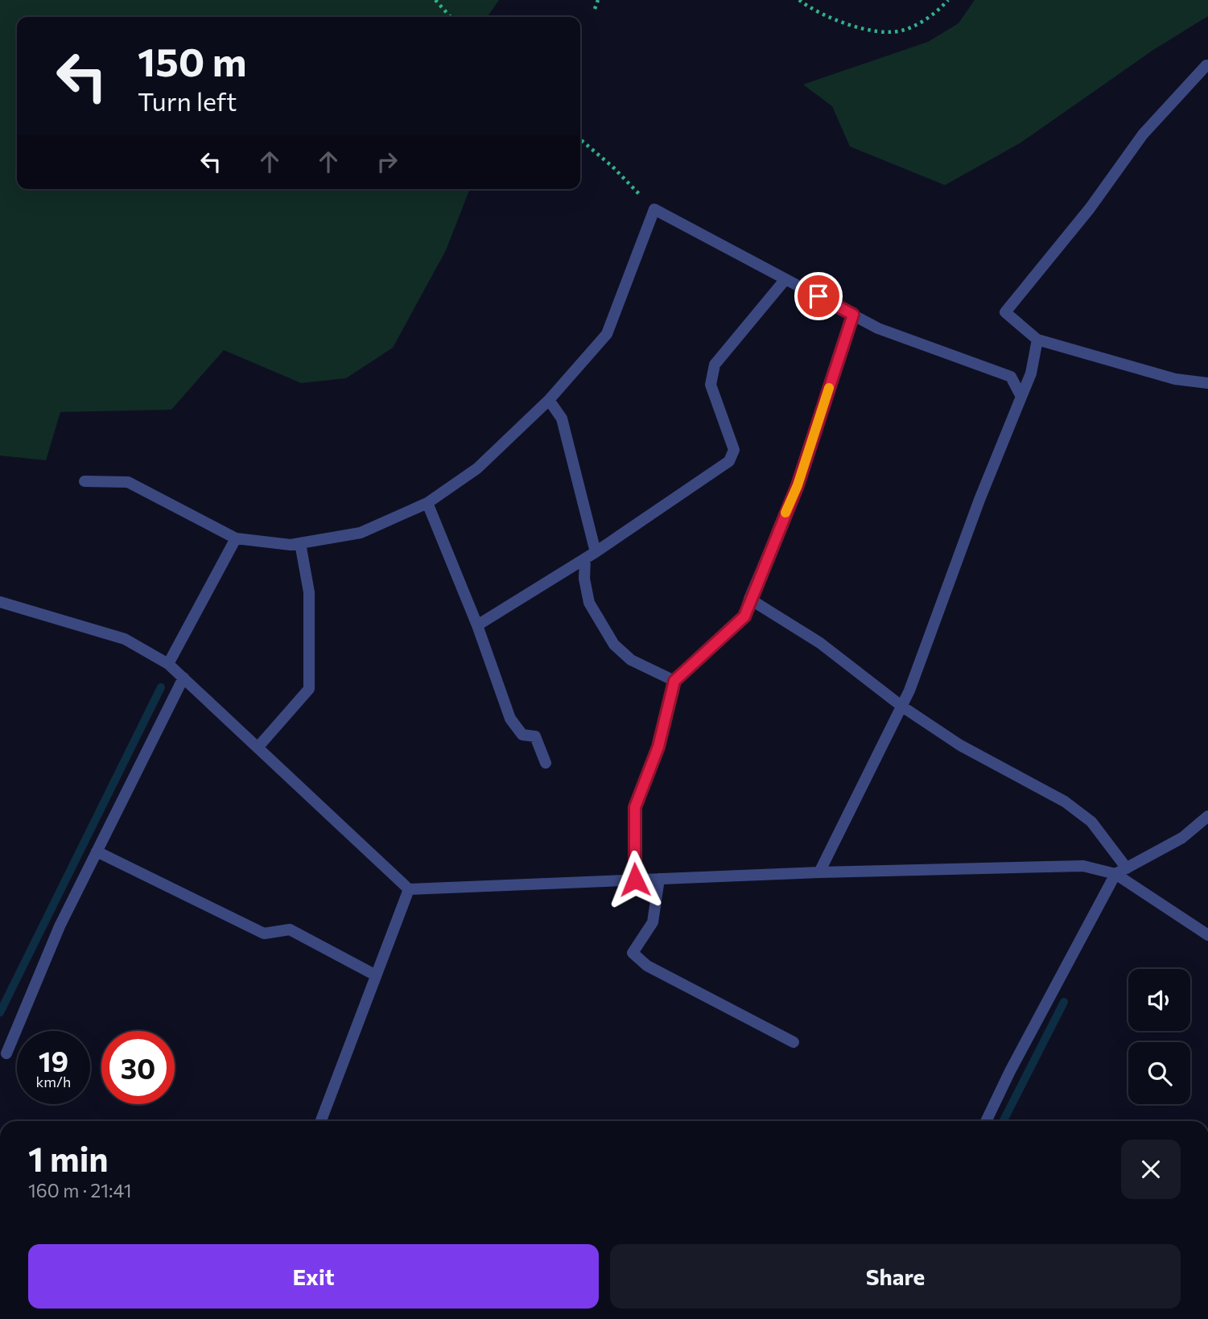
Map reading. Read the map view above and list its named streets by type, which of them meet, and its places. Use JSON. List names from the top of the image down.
{
  "page": {
    "turn": ["150 m", "Turn left"],
    "speed": "19 km/h",
    "limit": "30",
    "heading": ["1 min", "160 m · 21:41"],
    "buttons": ["Exit", "Share"]
  }
}
